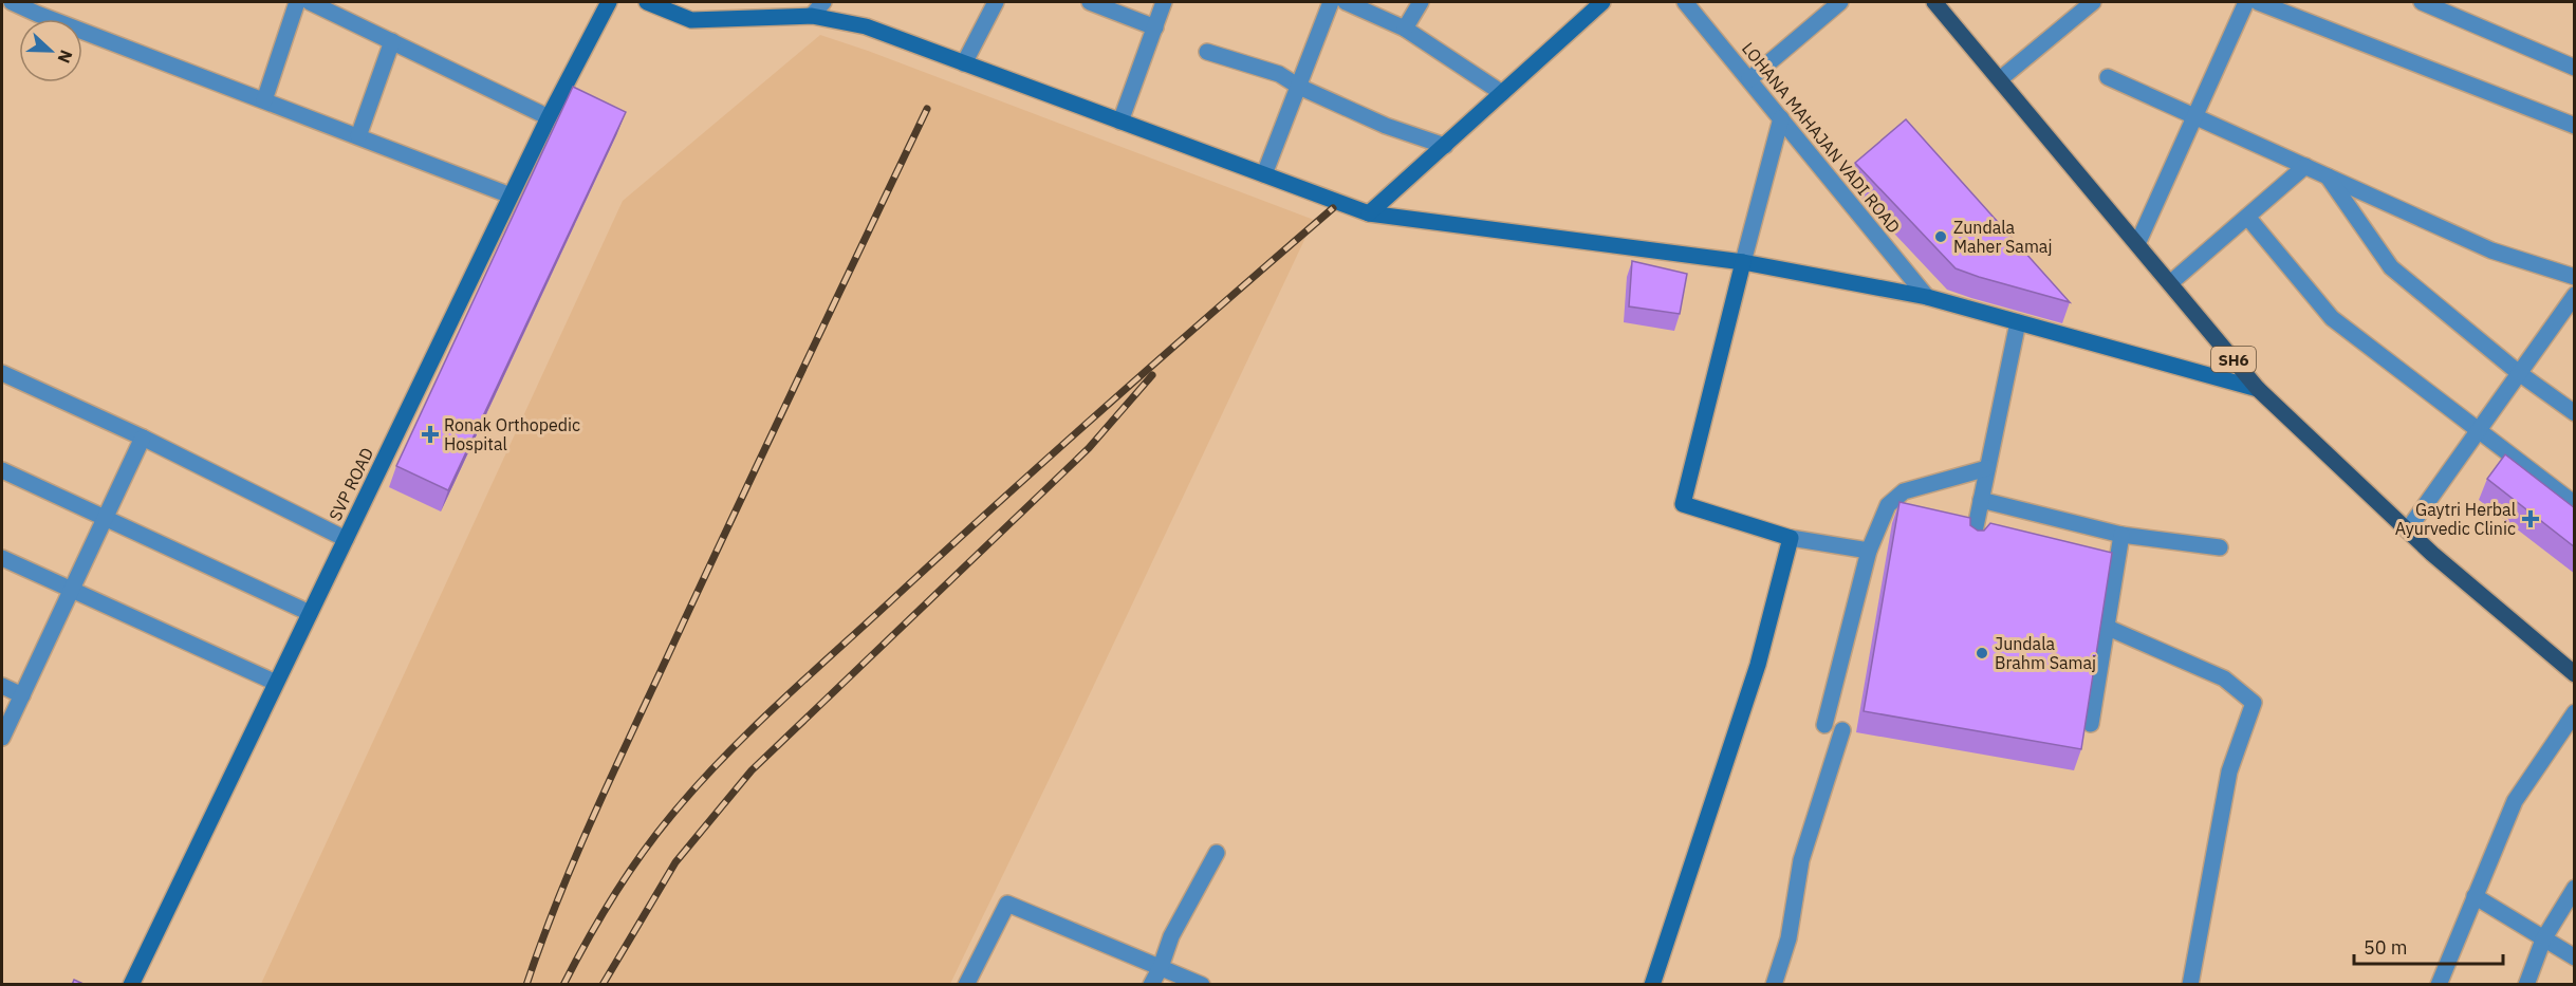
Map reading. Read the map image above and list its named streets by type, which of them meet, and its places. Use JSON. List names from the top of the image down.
{
  "streets": {
    "main road": ["SH6"],
    "street": ["LOHANA MAHAJAN VADI ROAD", "SVP ROAD"]
  },
  "places": {
    "other": ["Zundala Maher Samaj", "Jundala Brahm Samaj"],
    "health": ["Ronak Orthopedic Hospital", "Gaytri Herbal Ayurvedic Clinic"]
  },
  "scale_bar": "50 m",
  "north": "right"
}
